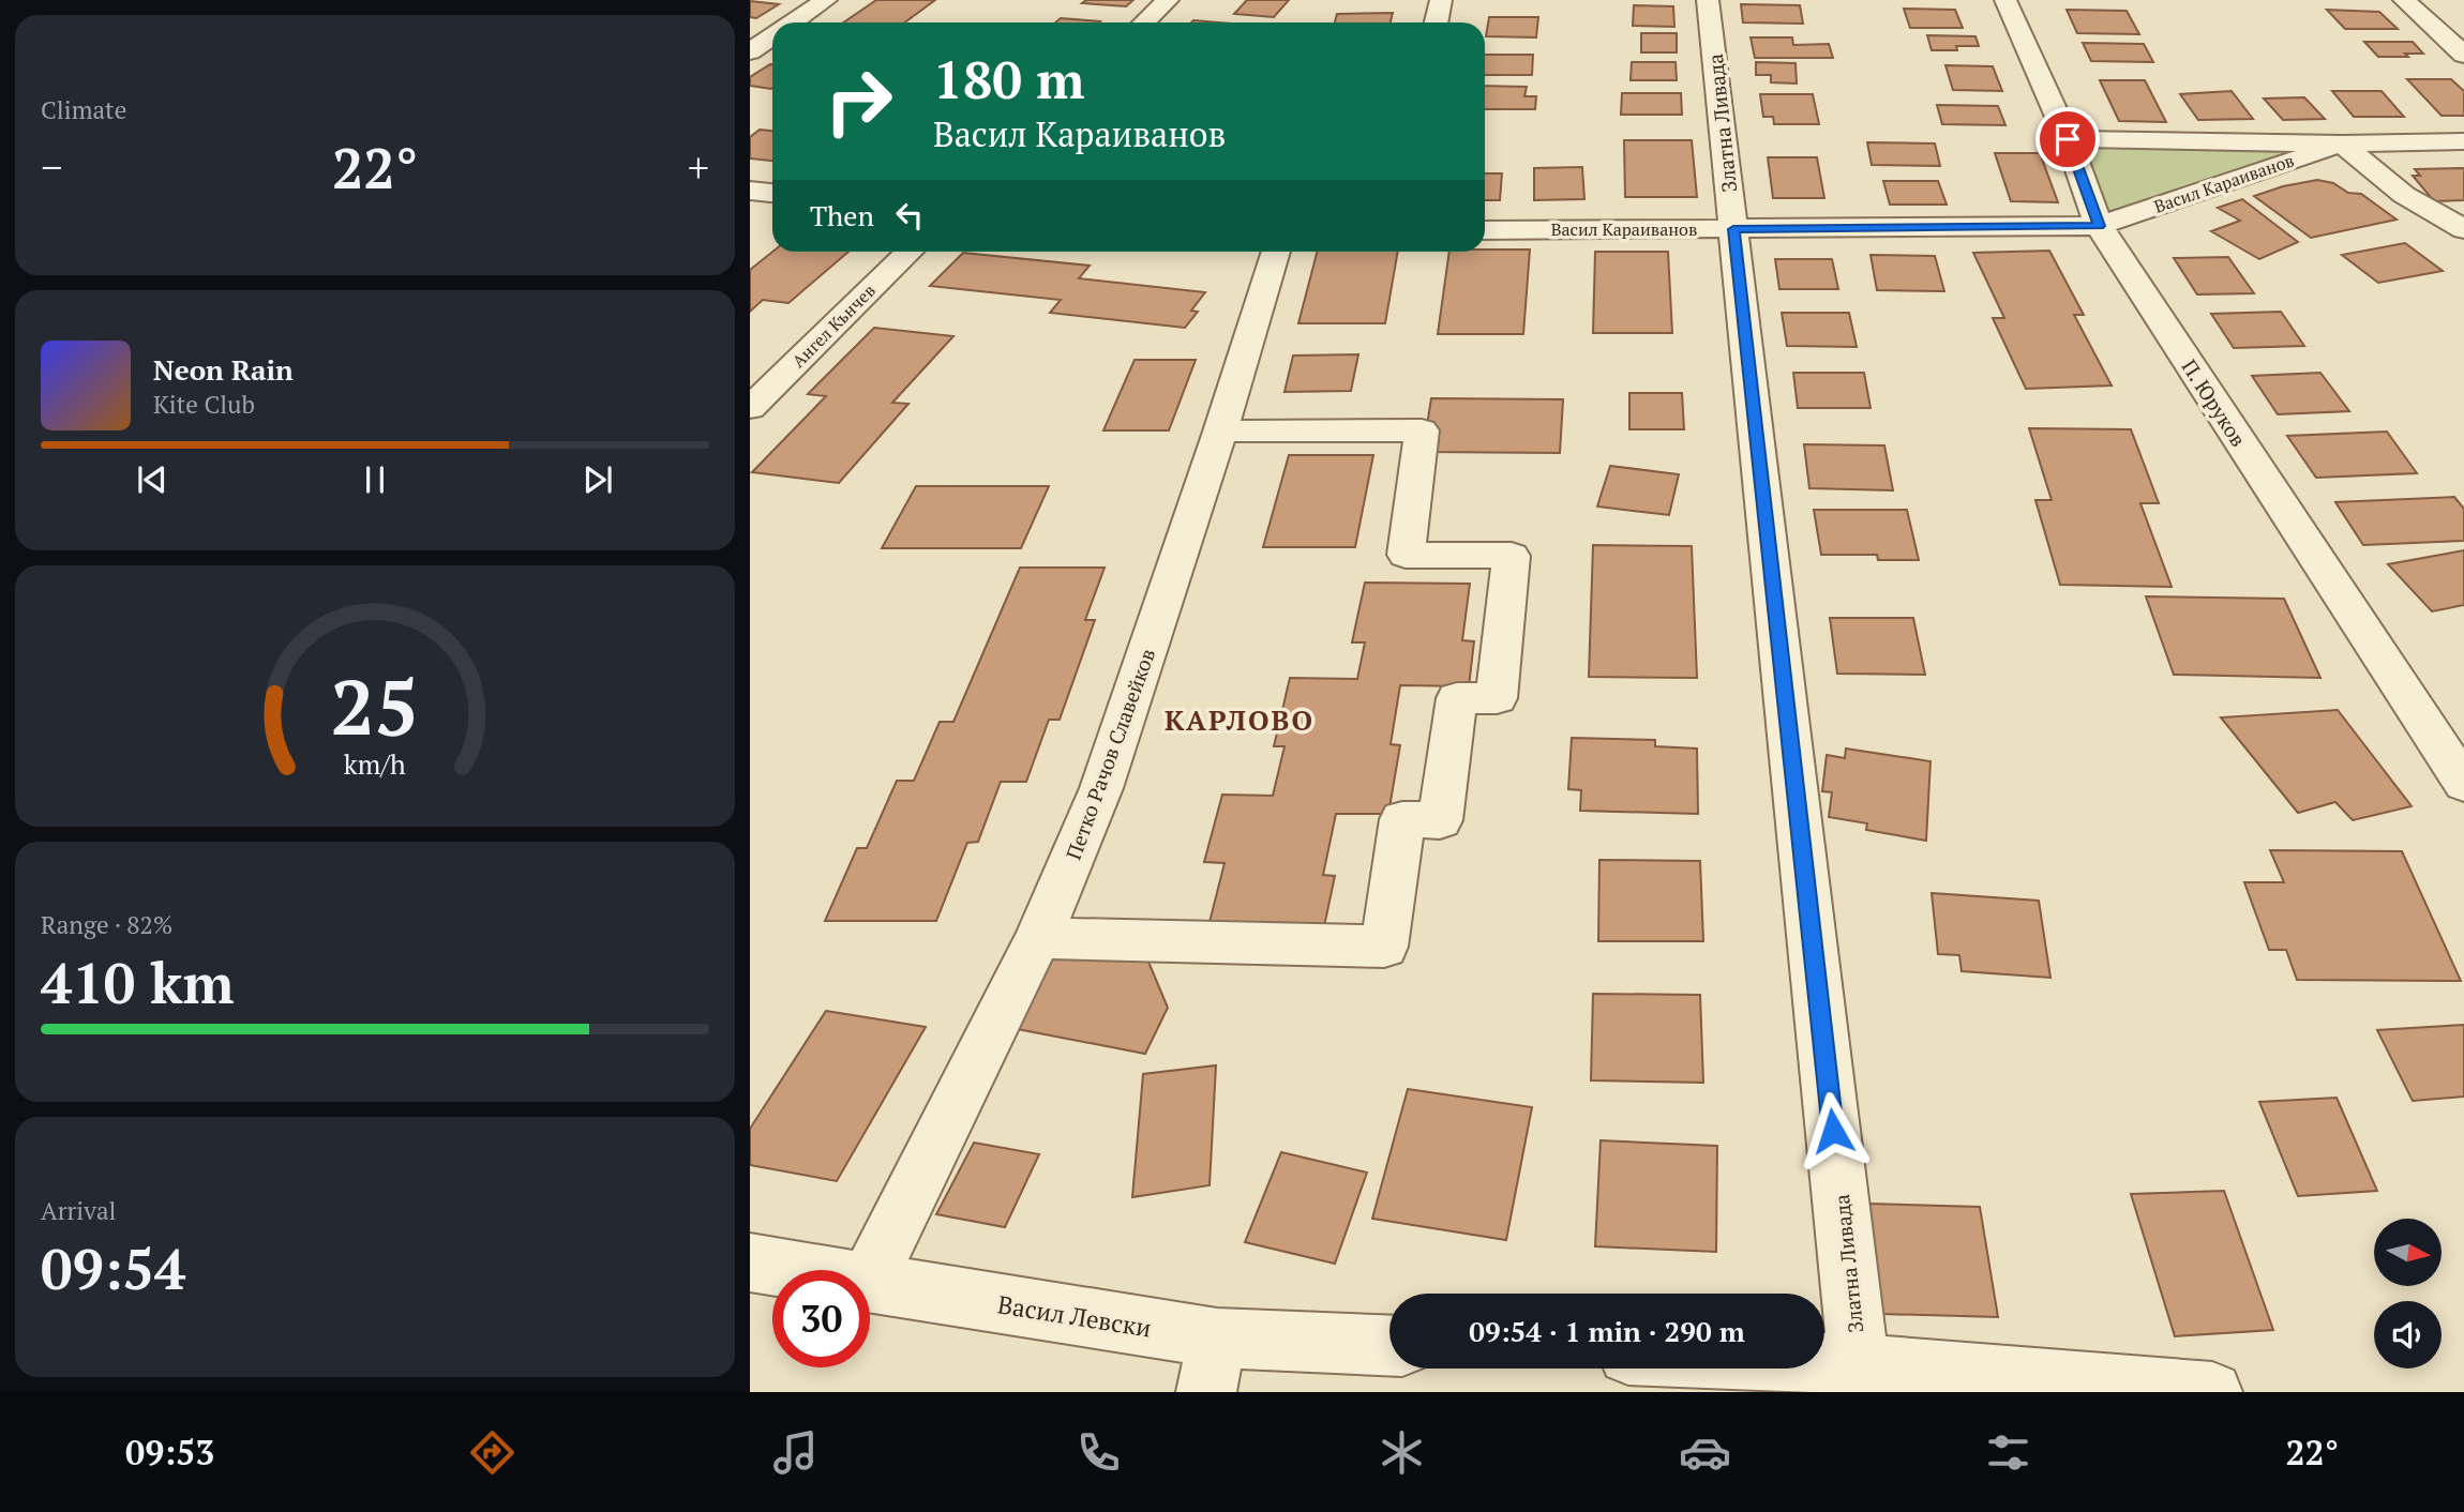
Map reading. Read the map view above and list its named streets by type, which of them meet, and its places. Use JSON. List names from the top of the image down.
{
  "streets": {
    "street": [
      "Златна Ливада",
      "Васил Караиванов",
      "Ангел Кънчев",
      "П. Юруков",
      "Петко Рачов Славейков",
      "Васил Левски"
    ]
  },
  "crossings": [
    ["Златна Ливада", "Васил Караиванов"],
    ["Васил Караиванов", "П. Юруков"]
  ],
  "districts": ["КАРЛОВО"],
  "north": "right",
  "page": {
    "tile": [
      "Climate",
      ["Range · 82%", "410 km"],
      ["Arrival", "09:54"]
    ],
    "turn": ["180 m", "Васил Караиванов"],
    "heat": ["−", "22°", "+"],
    "then": "Then",
    "song": ["Neon Rain", "Kite Club"],
    "limit": "30",
    "trip": "09:54 · 1 min · 290 m",
    "tabs": ["09:53", "22°"],
    "gauge": ["25", "km/h"]
  }
}
